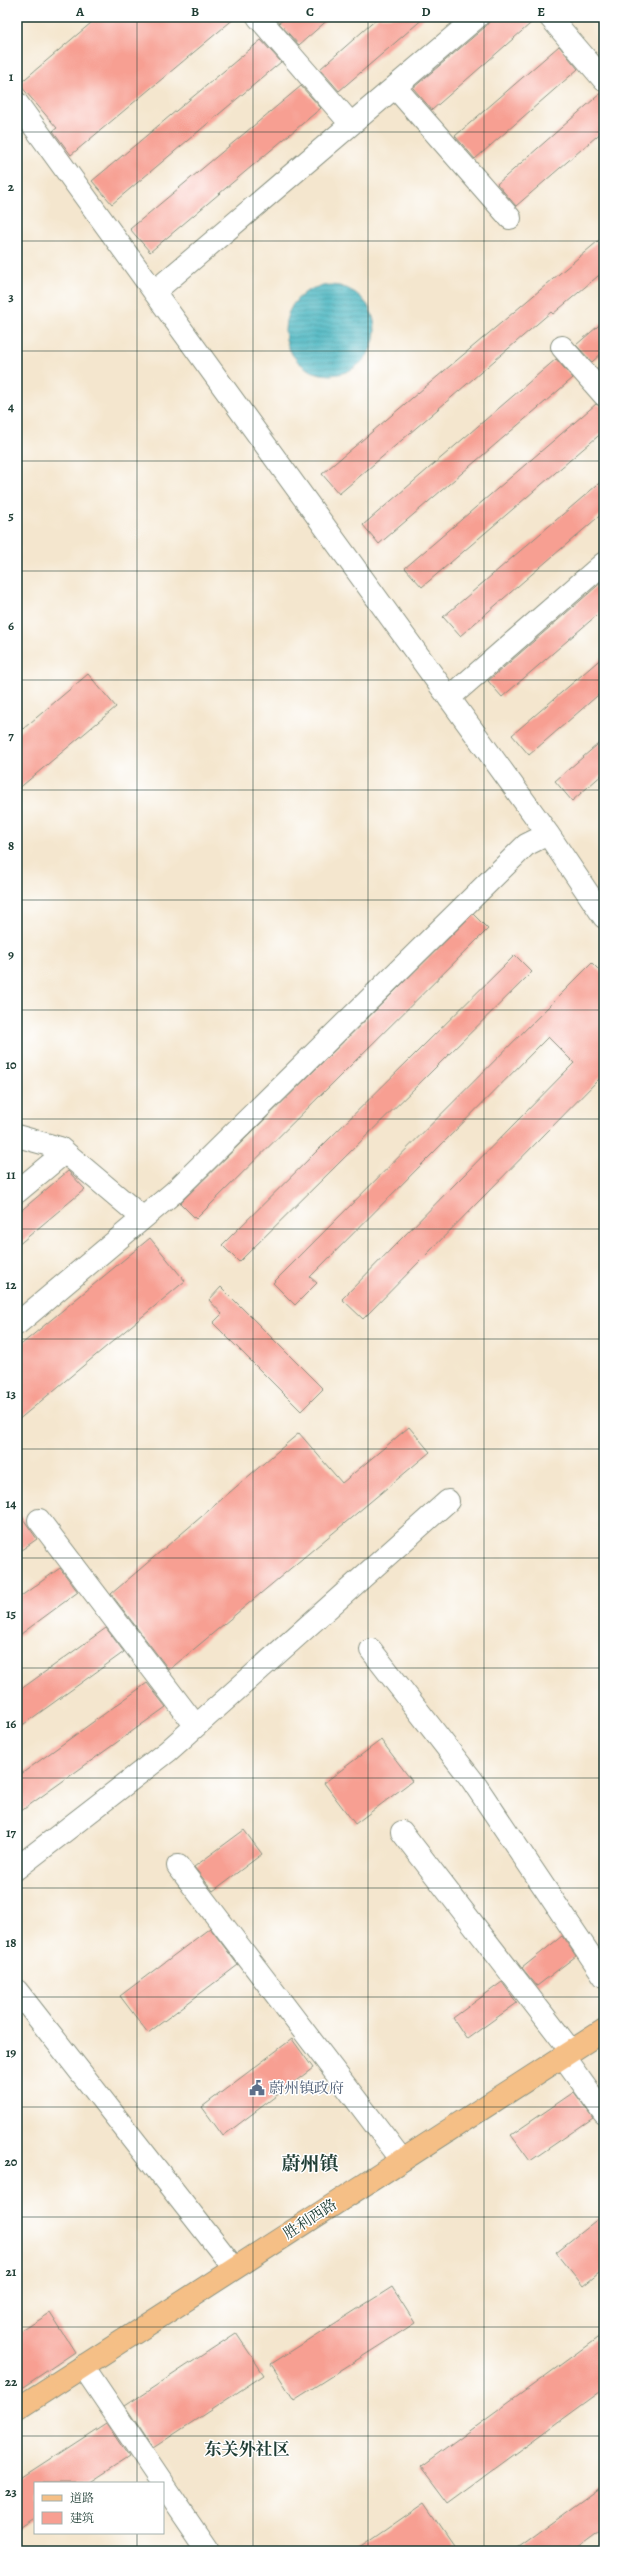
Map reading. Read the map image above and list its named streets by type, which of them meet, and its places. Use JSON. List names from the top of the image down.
{
  "streets": {
    "main road": ["胜利西路"]
  },
  "districts": ["蔚州镇", "东关外社区"],
  "places": {
    "public building": ["蔚州镇政府"]
  },
  "legend": ["道路", "建筑"],
  "grid": {
    "columns": [
      "A",
      "B",
      "C",
      "D",
      "E"
    ],
    "rows": [
      "1",
      "2",
      "3",
      "4",
      "5",
      "6",
      "7",
      "8",
      "9",
      "10",
      "11",
      "12",
      "13",
      "14",
      "15",
      "16",
      "17",
      "18",
      "19",
      "20",
      "21",
      "22",
      "23"
    ]
  }
}
